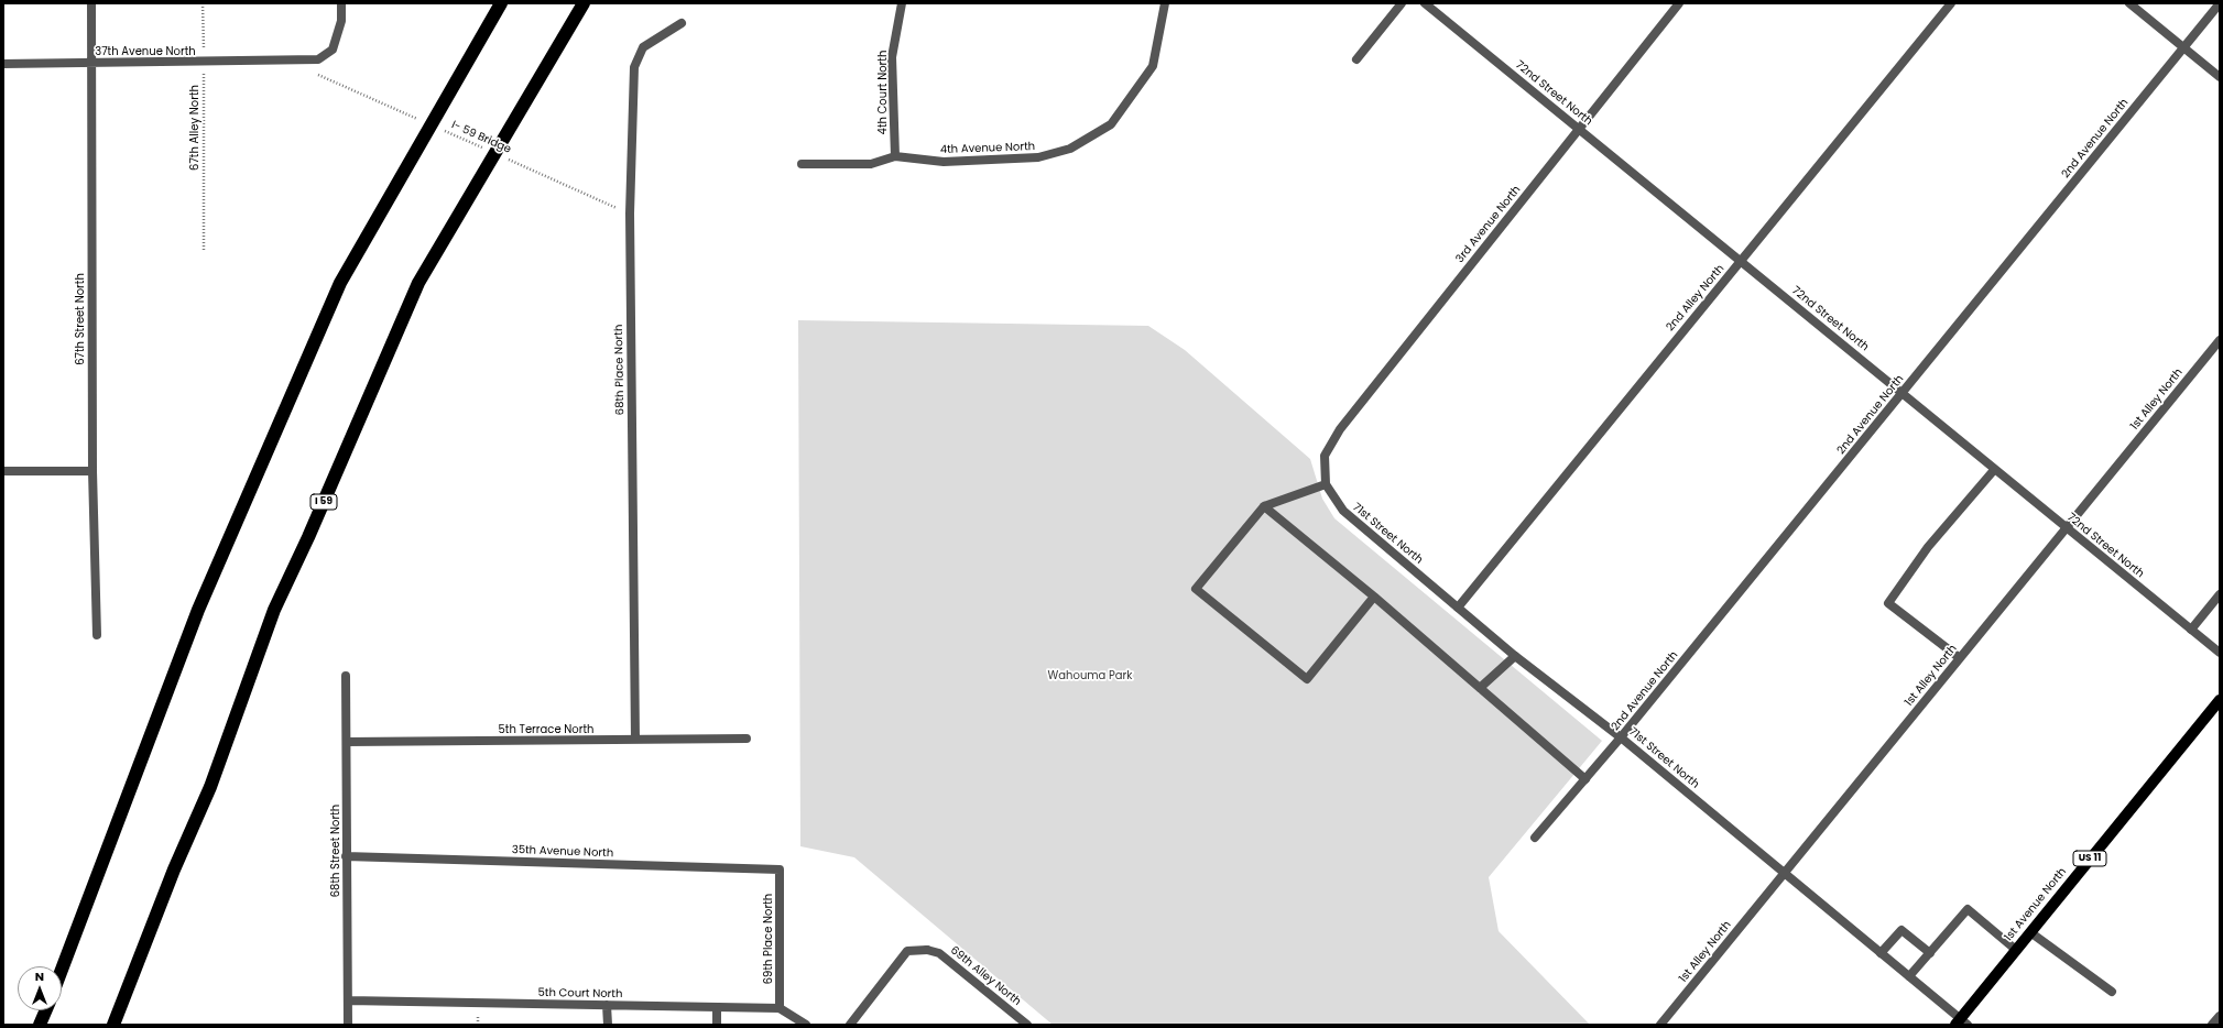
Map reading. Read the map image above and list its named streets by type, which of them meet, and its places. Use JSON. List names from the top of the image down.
{
  "streets": {
    "highway": ["I 59"],
    "main road": ["US 11", "1st Avenue North"],
    "street": [
      "37th Avenue North",
      "4th Court North",
      "72nd Street North",
      "2nd Avenue North",
      "4th Avenue North",
      "3rd Avenue North",
      "2nd Alley North",
      "67th Street North",
      "68th Place North",
      "1st Alley North",
      "71st Street North",
      "5th Terrace North",
      "68th Street North",
      "35th Avenue North",
      "69th Place North",
      "69th Alley North",
      "5th Court North"
    ],
    "path": ["67th Alley North", "I- 59 Bridge"]
  },
  "crossings": [
    ["37th Avenue North", "67th Alley North"],
    ["37th Avenue North", "67th Street North"],
    ["4th Court North", "4th Avenue North"],
    ["72nd Street North", "2nd Avenue North"],
    ["72nd Street North", "3rd Avenue North"],
    ["72nd Street North", "2nd Alley North"],
    ["72nd Street North", "1st Alley North"],
    ["I- 59 Bridge", "68th Place North"],
    ["2nd Avenue North", "71st Street North"],
    ["3rd Avenue North", "71st Street North"],
    ["2nd Alley North", "71st Street North"],
    ["68th Place North", "5th Terrace North"],
    ["1st Alley North", "71st Street North"],
    ["71st Street North", "1st Avenue North"],
    ["5th Terrace North", "68th Street North"],
    ["68th Street North", "35th Avenue North"],
    ["68th Street North", "5th Court North"],
    ["35th Avenue North", "69th Place North"],
    ["69th Place North", "5th Court North"]
  ],
  "parks": ["Wahouma Park"],
  "north": "top"
}
